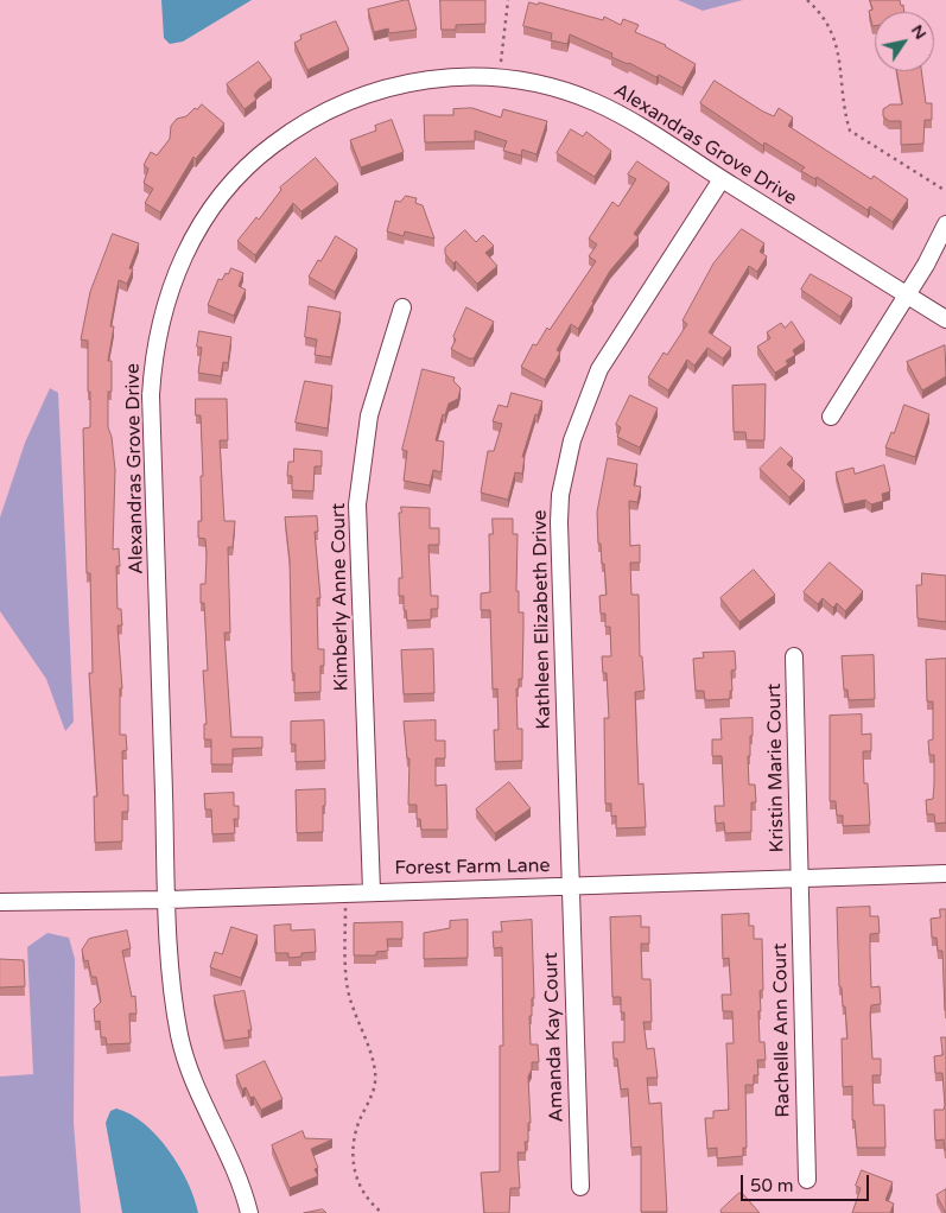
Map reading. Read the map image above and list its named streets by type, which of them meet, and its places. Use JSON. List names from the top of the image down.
{
  "streets": {
    "street": [
      "Alexandras Grove Drive",
      "Kimberly Anne Court",
      "Kathleen Elizabeth Drive",
      "Kristin Marie Court",
      "Forest Farm Lane",
      "Rachelle Ann Court",
      "Amanda Kay Court"
    ]
  },
  "crossings": [
    ["Alexandras Grove Drive", "Kathleen Elizabeth Drive"],
    ["Alexandras Grove Drive", "Forest Farm Lane"],
    ["Kimberly Anne Court", "Forest Farm Lane"],
    ["Kathleen Elizabeth Drive", "Forest Farm Lane"],
    ["Kathleen Elizabeth Drive", "Amanda Kay Court"],
    ["Kristin Marie Court", "Forest Farm Lane"],
    ["Kristin Marie Court", "Rachelle Ann Court"],
    ["Forest Farm Lane", "Rachelle Ann Court"],
    ["Forest Farm Lane", "Amanda Kay Court"]
  ],
  "scale_bar": "50 m",
  "north": "top right"
}
